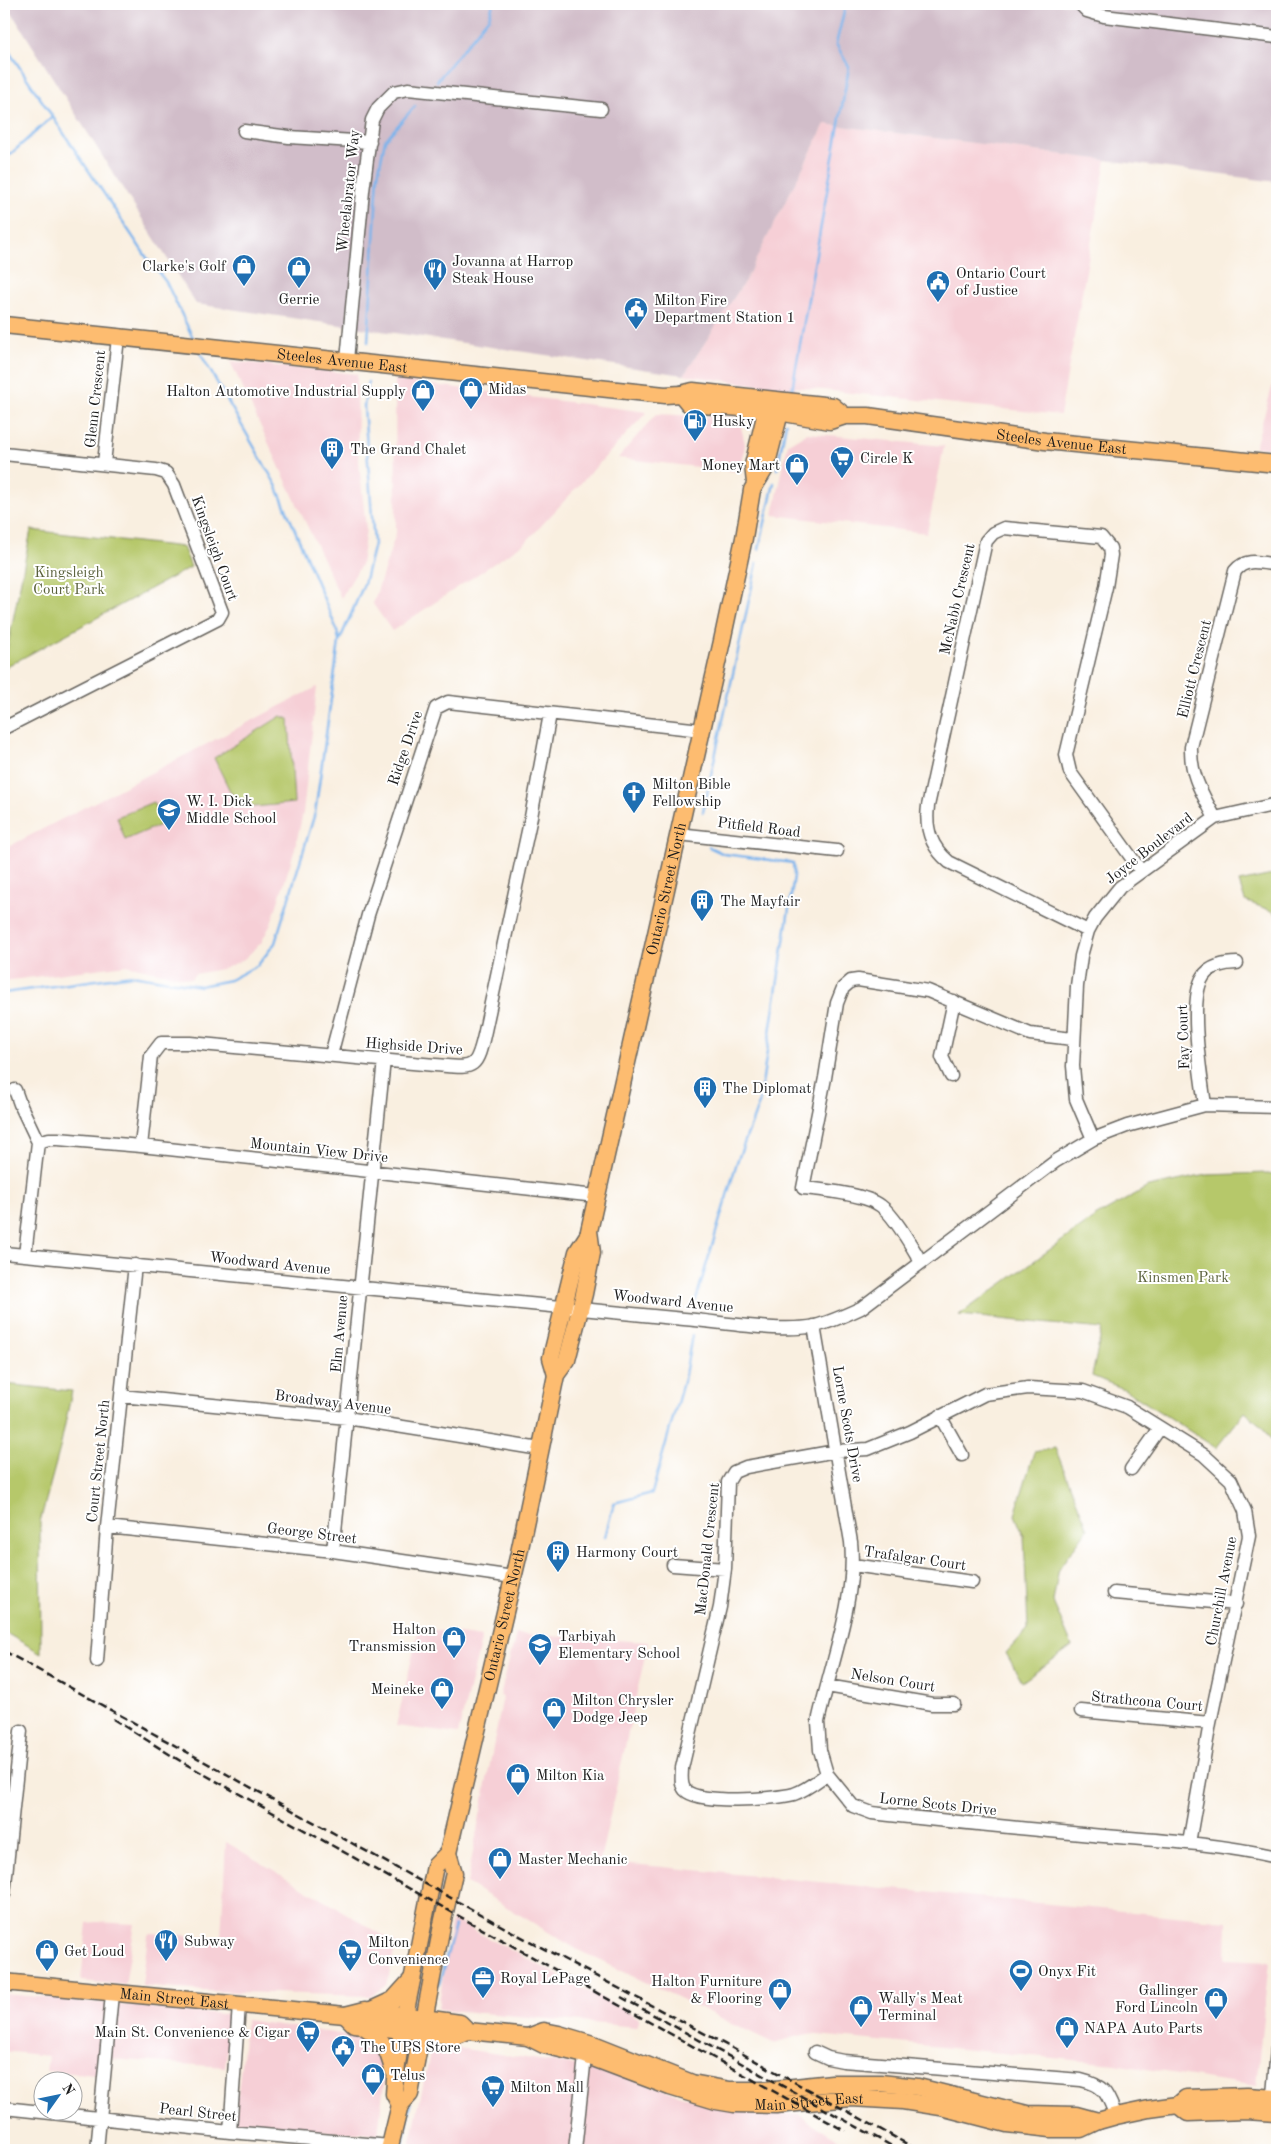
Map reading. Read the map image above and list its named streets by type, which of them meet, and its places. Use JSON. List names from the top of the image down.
{
  "streets": {
    "main road": ["Steeles Avenue East", "Ontario Street North", "Main Street East"],
    "street": [
      "Wheelabrator Way",
      "Glenn Crescent",
      "Kingsleigh Court",
      "McNabb Crescent",
      "Elliott Crescent",
      "Ridge Drive",
      "Pitfield Road",
      "Joyce Boulevard",
      "Fay Court",
      "Highside Drive",
      "Mountain View Drive",
      "Woodward Avenue",
      "Elm Avenue",
      "Broadway Avenue",
      "Lorne Scots Drive",
      "Court Street North",
      "George Street",
      "MacDonald Crescent",
      "Trafalgar Court",
      "Churchill Avenue",
      "Nelson Court",
      "Strathcona Court",
      "Pearl Street"
    ]
  },
  "crossings": [
    ["Wheelabrator Way", "Steeles Avenue East"],
    ["Steeles Avenue East", "Glenn Crescent"],
    ["Steeles Avenue East", "Ontario Street North"],
    ["Glenn Crescent", "Kingsleigh Court"],
    ["McNabb Crescent", "Joyce Boulevard"],
    ["Elliott Crescent", "Joyce Boulevard"],
    ["Ridge Drive", "Ontario Street North"],
    ["Ridge Drive", "Highside Drive"],
    ["Pitfield Road", "Ontario Street North"],
    ["Joyce Boulevard", "Woodward Avenue"],
    ["Ontario Street North", "Mountain View Drive"],
    ["Ontario Street North", "Woodward Avenue"],
    ["Ontario Street North", "Broadway Avenue"],
    ["Ontario Street North", "George Street"],
    ["Ontario Street North", "Main Street East"],
    ["Fay Court", "Woodward Avenue"],
    ["Highside Drive", "Mountain View Drive"],
    ["Highside Drive", "Elm Avenue"],
    ["Mountain View Drive", "Elm Avenue"],
    ["Woodward Avenue", "Elm Avenue"],
    ["Woodward Avenue", "Lorne Scots Drive"],
    ["Woodward Avenue", "Court Street North"],
    ["Elm Avenue", "Broadway Avenue"],
    ["Elm Avenue", "George Street"],
    ["Broadway Avenue", "Court Street North"],
    ["Lorne Scots Drive", "MacDonald Crescent"],
    ["Lorne Scots Drive", "Trafalgar Court"],
    ["Lorne Scots Drive", "Churchill Avenue"],
    ["Lorne Scots Drive", "Nelson Court"],
    ["Court Street North", "George Street"],
    ["MacDonald Crescent", "Churchill Avenue"],
    ["Churchill Avenue", "Strathcona Court"]
  ],
  "parks": ["Kingsleigh Court Park", "Kinsmen Park"],
  "places": {
    "shop": [
      "Clarke's Golf",
      "Gerrie",
      "Midas",
      "Halton Automotive Industrial Supply",
      "Money Mart",
      "Halton Transmission",
      "Meineke",
      "Milton Chrysler Dodge Jeep",
      "Milton Kia",
      "Master Mechanic",
      "Get Loud",
      "Halton Furniture & Flooring",
      "Gallinger Ford Lincoln",
      "Wally's Meat Terminal",
      "NAPA Auto Parts",
      "Telus"
    ],
    "restaurant": ["Jovanna at Harrop Steak House", "Subway"],
    "public building": ["Ontario Court of Justice", "Milton Fire Department Station 1", "The UPS Store"],
    "fuel station": ["Husky"],
    "building": [
      "The Grand Chalet",
      "The Mayfair",
      "The Diplomat",
      "Harmony Court"
    ],
    "supermarket": [
      "Circle K",
      "Milton Convenience",
      "Main St. Convenience & Cigar",
      "Milton Mall"
    ],
    "church": ["Milton Bible Fellowship"],
    "school or university": ["W. I. Dick Middle School", "Tarbiyah Elementary School"],
    "sports": ["Onyx Fit"],
    "office": ["Royal LePage"]
  },
  "north": "top right"
}
